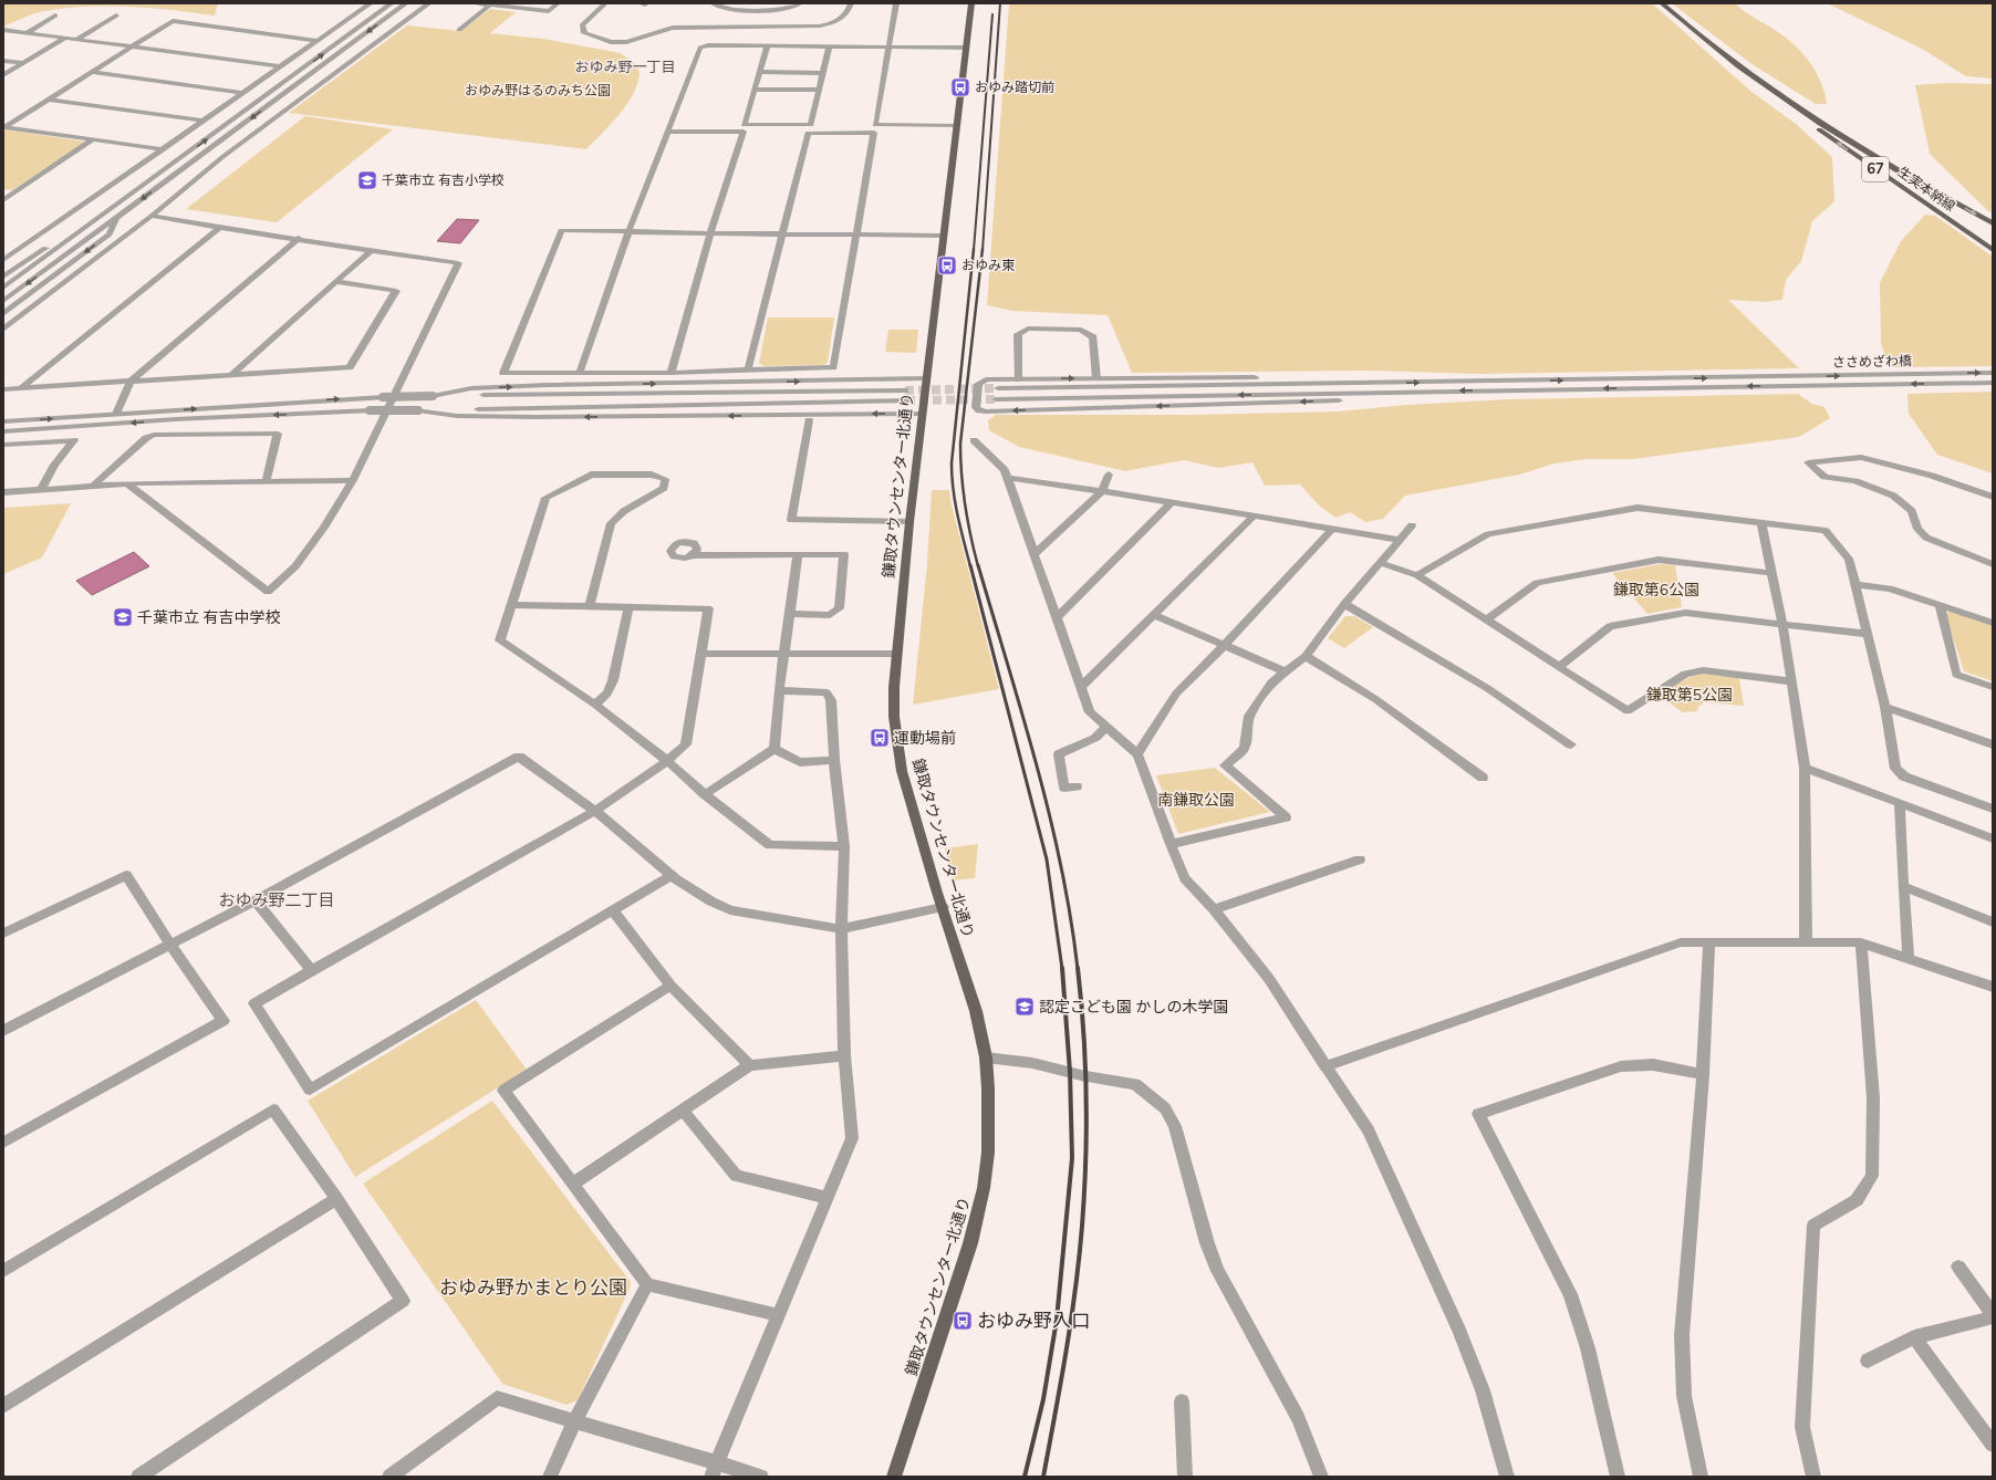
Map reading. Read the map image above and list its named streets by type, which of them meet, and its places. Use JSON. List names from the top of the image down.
{
  "streets": {
    "main road": ["67", "生実本納線", "鎌取タウンセンター北通り"],
    "street": ["ささめざわ橋"]
  },
  "districts": ["おゆみ野一丁目", "おゆみ野二丁目"],
  "parks": [
    "おゆみ野はるのみち公園",
    "鎌取第6公園",
    "鎌取第5公園",
    "南鎌取公園",
    "おゆみ野かまとり公園"
  ],
  "places": {
    "bus stop": [
      "おゆみ踏切前",
      "おゆみ東",
      "運動場前",
      "おゆみ野入口"
    ],
    "school or university": ["千葉市立 有吉小学校", "千葉市立 有吉中学校", "認定こども園 かしの木学園"]
  }
}
